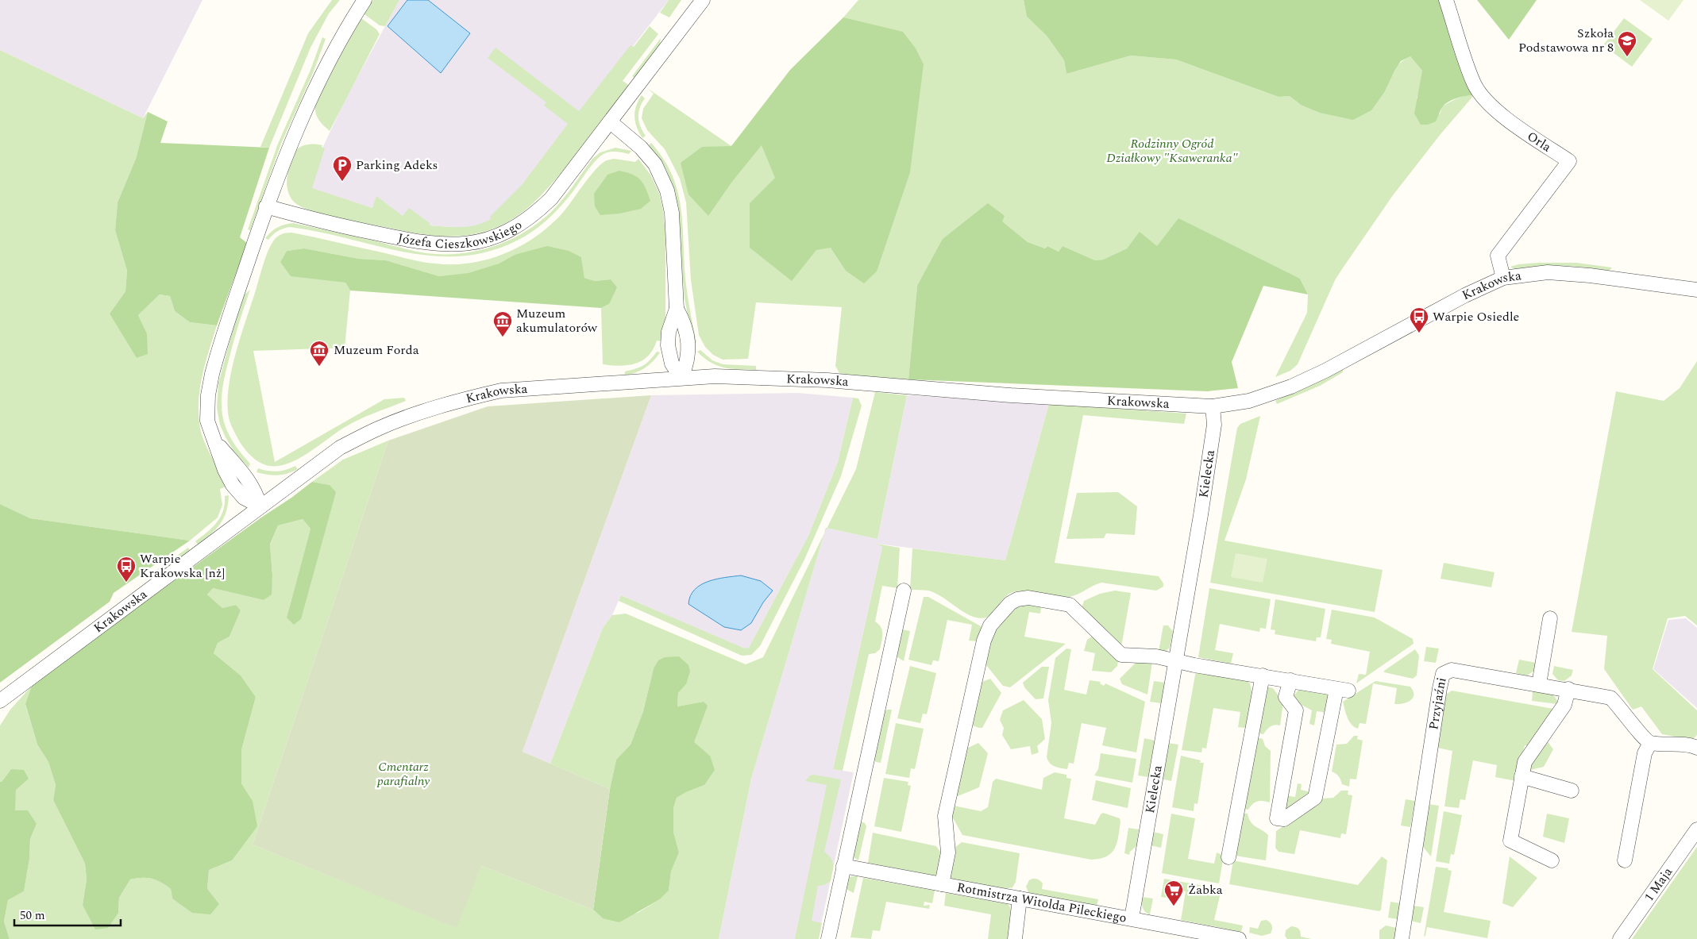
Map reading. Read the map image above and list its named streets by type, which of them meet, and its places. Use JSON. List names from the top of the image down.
{
  "streets": {
    "street": [
      "Orla",
      "Józefa Cieszkowskiego",
      "Krakowska",
      "Kielecka",
      "Przyjaźni",
      "1 Maja",
      "Rotmistrza Witolda Pileckiego"
    ]
  },
  "crossings": [
    ["Orla", "Krakowska"],
    ["Krakowska", "Kielecka"],
    ["Kielecka", "Rotmistrza Witolda Pileckiego"]
  ],
  "parks": ["Rodzinny Ogród Działkowy \"Ksaweranka\"", "Cmentarz parafialny"],
  "places": {
    "school or university": ["Szkoła Podstawowa nr 8"],
    "parking": ["Parking Adeks"],
    "bus stop": ["Warpie Osiedle", "Warpie Krakowska [nż]"],
    "museum": ["Muzeum akumulatorów", "Muzeum Forda"],
    "supermarket": ["Żabka"]
  },
  "scale_bar": "50 m"
}
